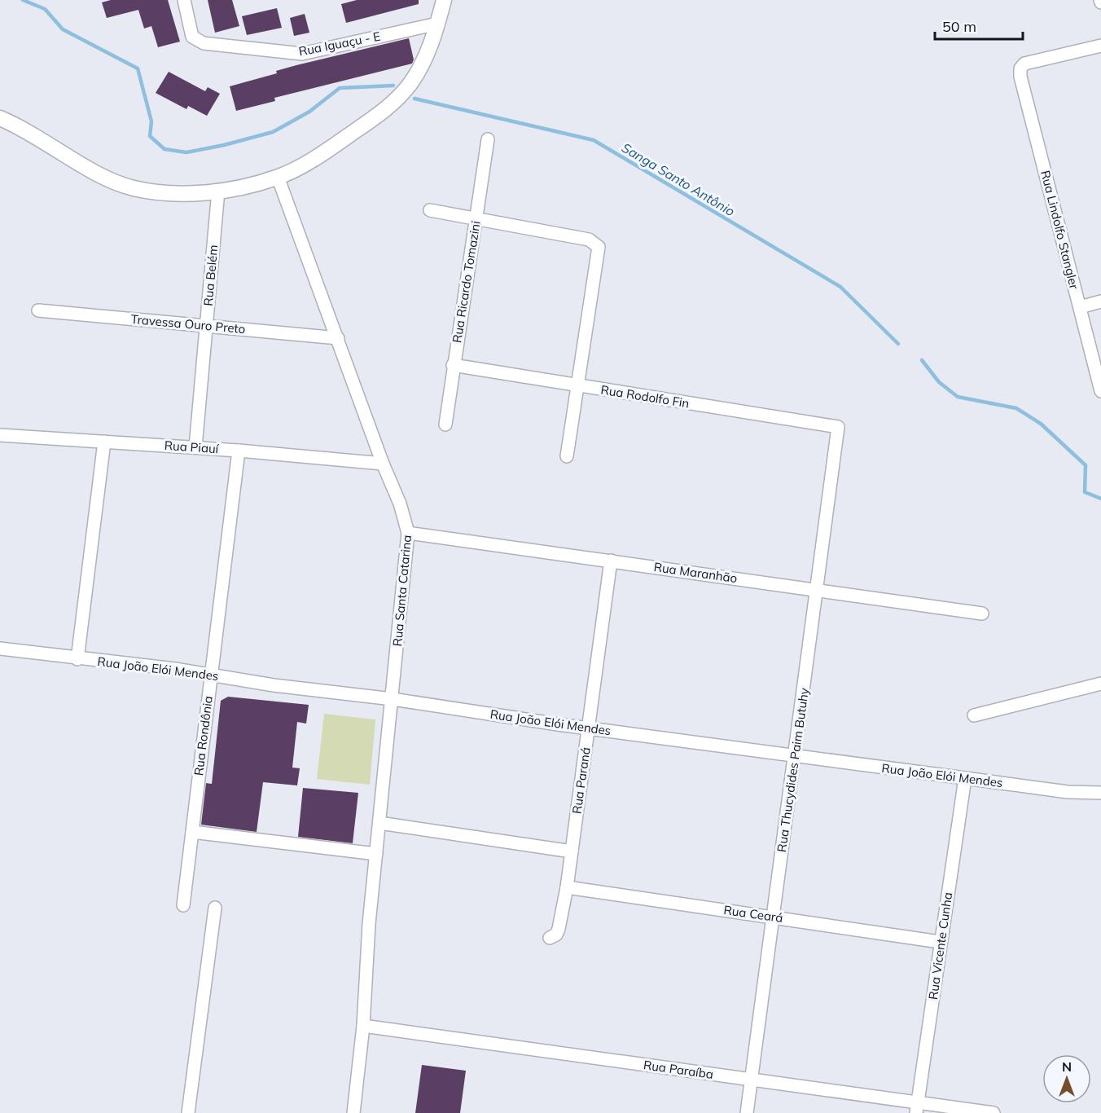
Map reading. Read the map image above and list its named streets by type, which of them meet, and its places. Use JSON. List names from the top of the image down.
{
  "streets": {
    "street": [
      "Rua Iguaçu - E",
      "Rua Lindolfo Stangler",
      "Rua Belém",
      "Rua Ricardo Tomazini",
      "Travessa Ouro Preto",
      "Rua Rodolfo Fin",
      "Rua Piauí",
      "Rua Maranhão",
      "Rua Santa Catarina",
      "Rua João Elói Mendes",
      "Rua Rondônia",
      "Rua Thucydides Paim Butuhy",
      "Rua Paraná",
      "Rua Ceará",
      "Rua Vicente Cunha",
      "Rua Paraíba"
    ]
  },
  "crossings": [
    ["Rua Belém", "Travessa Ouro Preto"],
    ["Rua Belém", "Rua Piauí"],
    ["Rua Ricardo Tomazini", "Rua Rodolfo Fin"],
    ["Travessa Ouro Preto", "Rua Santa Catarina"],
    ["Rua Rodolfo Fin", "Rua Thucydides Paim Butuhy"],
    ["Rua Piauí", "Rua Santa Catarina"],
    ["Rua Piauí", "Rua Rondônia"],
    ["Rua Maranhão", "Rua Santa Catarina"],
    ["Rua Maranhão", "Rua Thucydides Paim Butuhy"],
    ["Rua Maranhão", "Rua Paraná"],
    ["Rua Santa Catarina", "Rua João Elói Mendes"],
    ["Rua Santa Catarina", "Rua Paraíba"],
    ["Rua João Elói Mendes", "Rua Rondônia"],
    ["Rua João Elói Mendes", "Rua Thucydides Paim Butuhy"],
    ["Rua João Elói Mendes", "Rua Paraná"],
    ["Rua João Elói Mendes", "Rua Vicente Cunha"],
    ["Rua Thucydides Paim Butuhy", "Rua Ceará"],
    ["Rua Thucydides Paim Butuhy", "Rua Paraíba"],
    ["Rua Paraná", "Rua Ceará"],
    ["Rua Ceará", "Rua Vicente Cunha"],
    ["Rua Vicente Cunha", "Rua Paraíba"]
  ],
  "water": ["Sanga Santo Antônio"],
  "scale_bar": "50 m",
  "north": "top"
}
